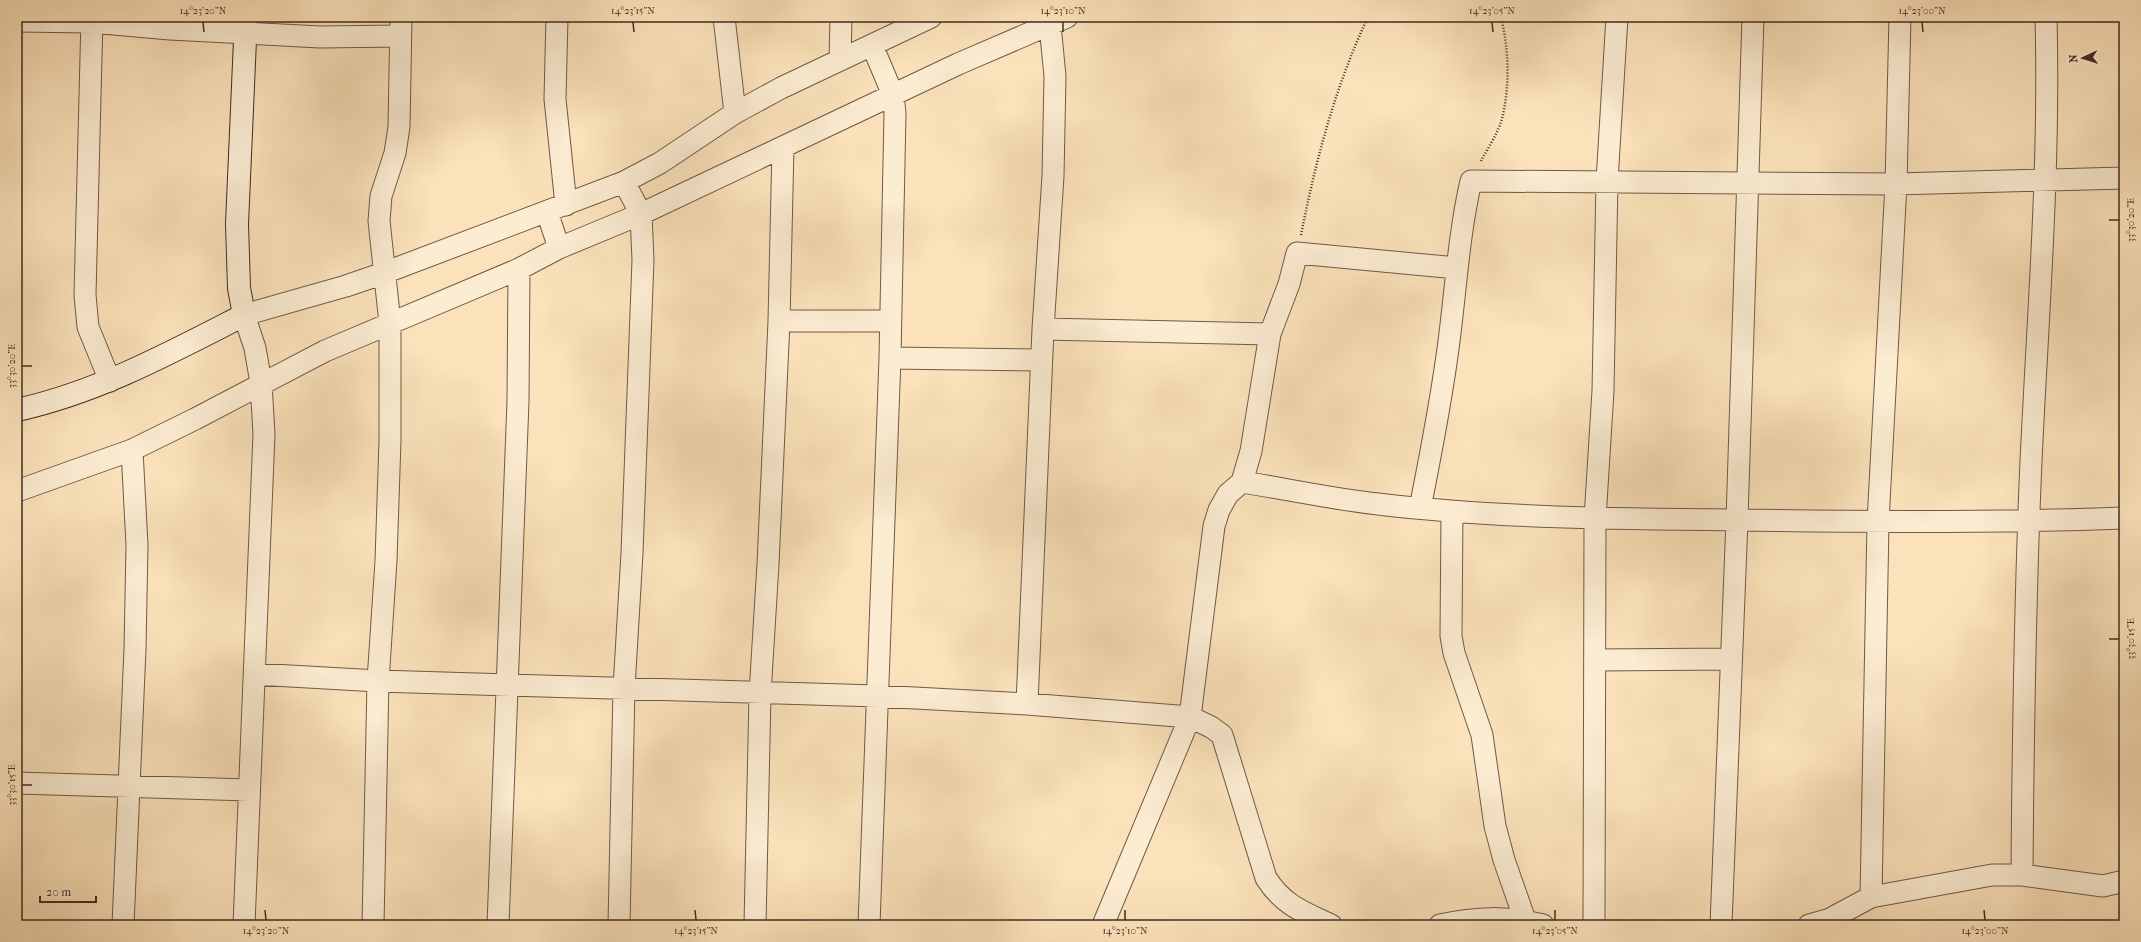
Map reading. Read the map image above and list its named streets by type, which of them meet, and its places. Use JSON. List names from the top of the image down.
{
  "scale_bar": "20 m",
  "north": "left",
  "coordinates": [
    "14°23'20\"N",
    "14°23'15\"N",
    "14°23'10\"N",
    "14°23'05\"N",
    "14°23'00\"N",
    "33°30'20\"E",
    "33°30'15\"E"
  ]
}
